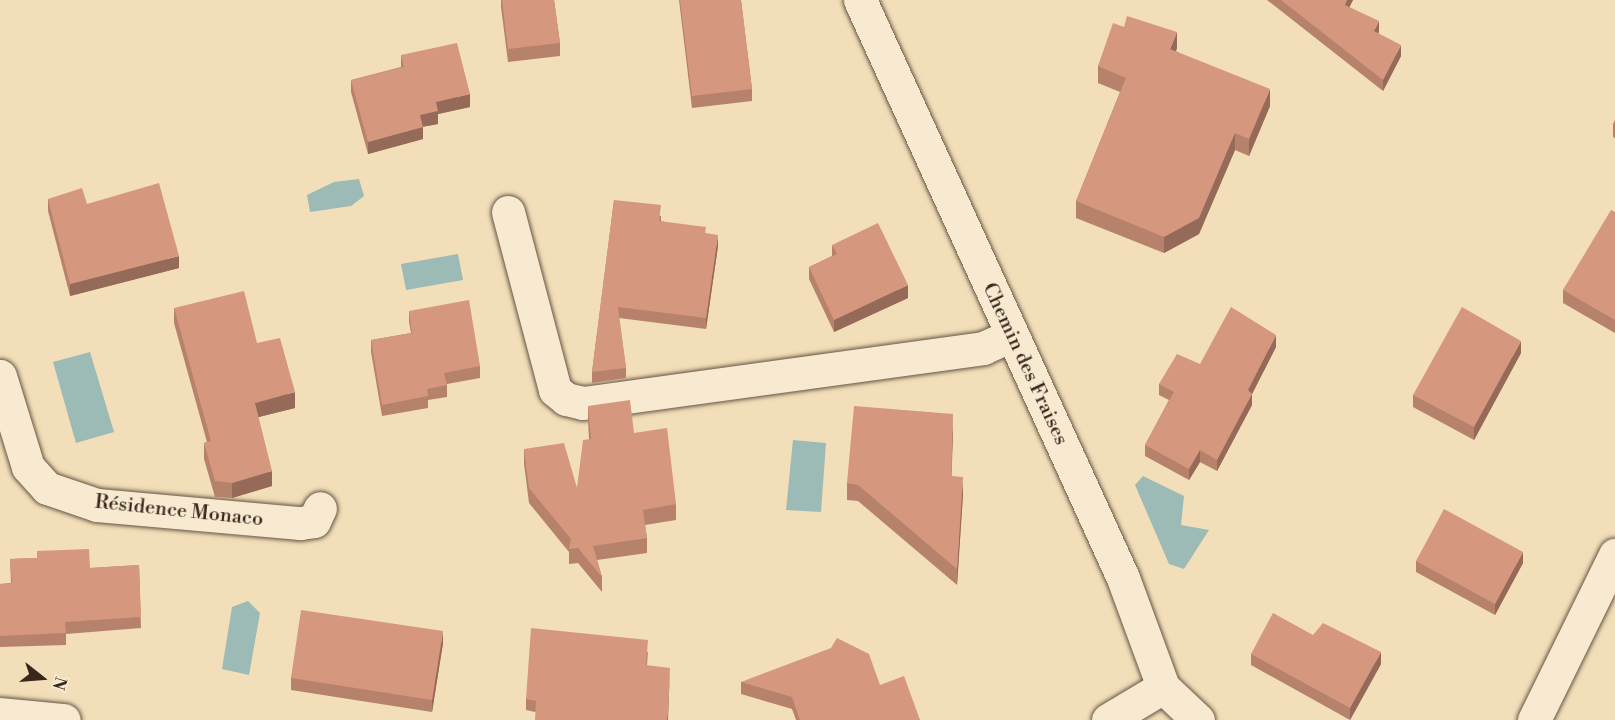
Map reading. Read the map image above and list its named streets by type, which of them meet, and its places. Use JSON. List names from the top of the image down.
{
  "streets": {
    "street": ["Chemin des Fraises", "Résidence Monaco"]
  },
  "north": "right"
}
